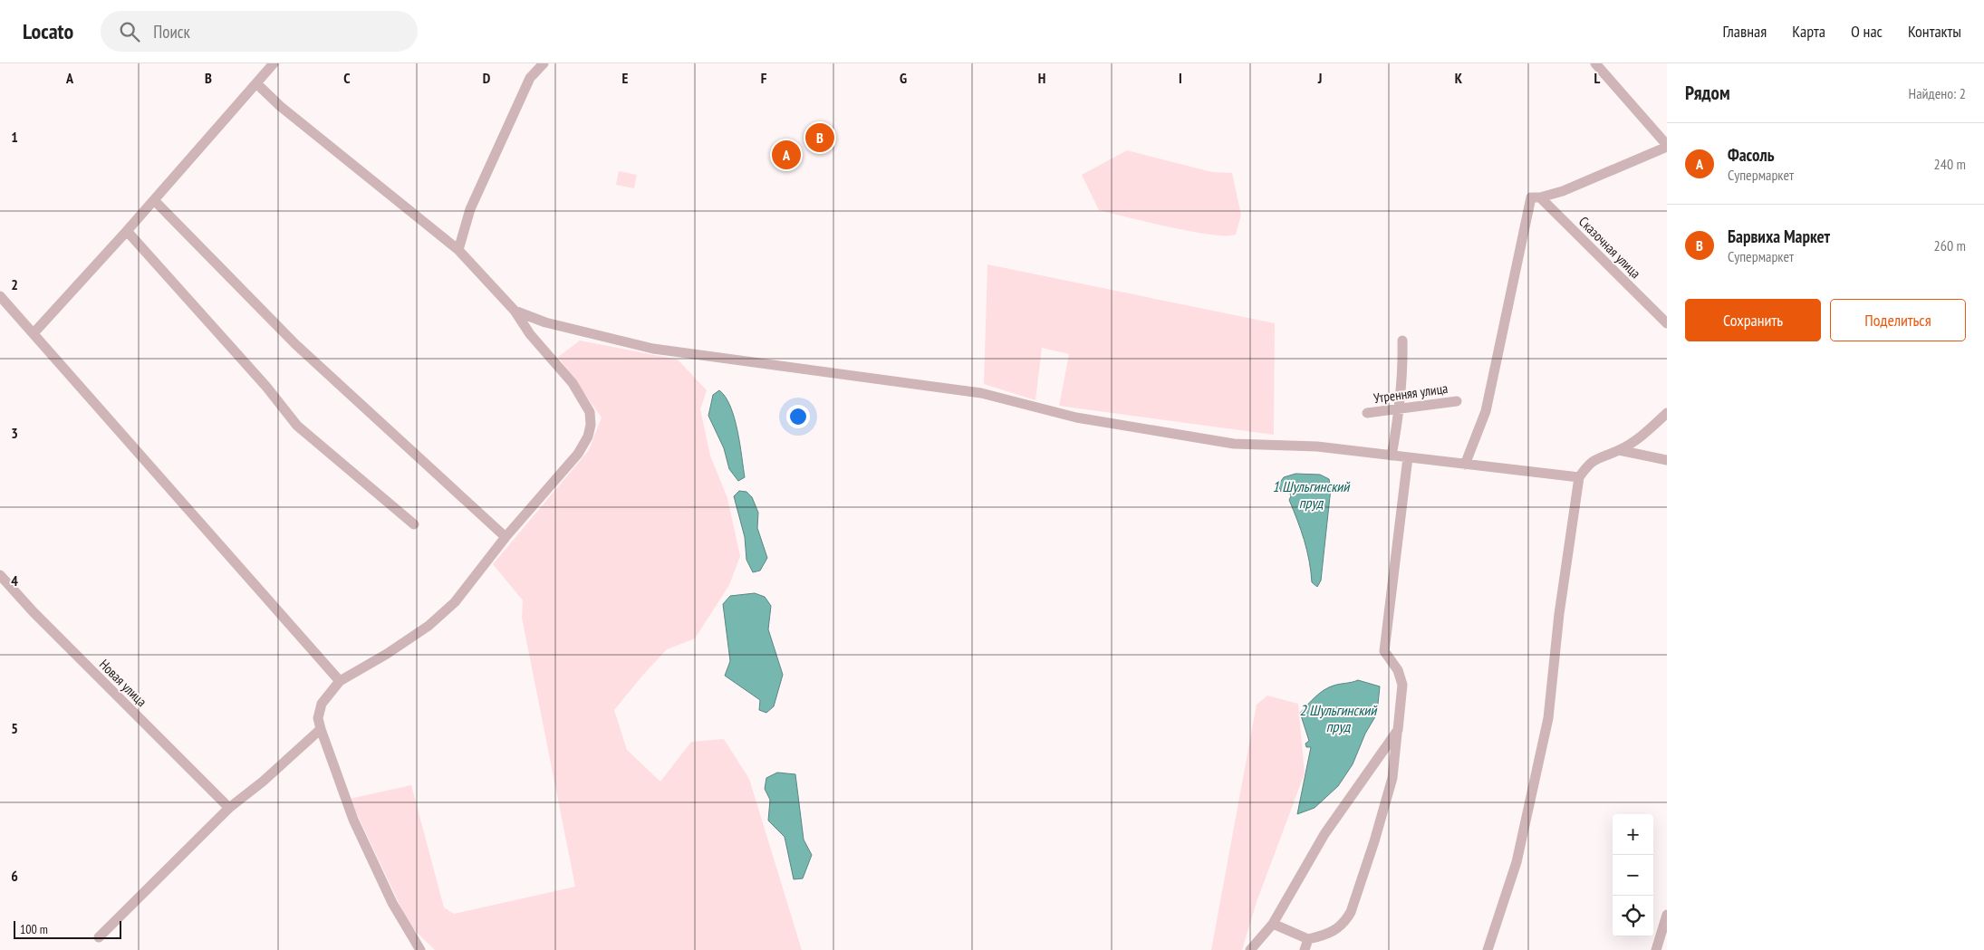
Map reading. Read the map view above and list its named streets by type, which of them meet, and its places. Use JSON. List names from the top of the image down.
{
  "streets": {
    "street": ["Сказочная улица", "Утренняя улица", "Новая улица"]
  },
  "water": ["1 Шульгинский пруд", "2 Шульгинский пруд"],
  "scale_bar": "100 m",
  "page": {
    "header": "Locato",
    "search": "Поиск",
    "nav": [
      "Главная",
      "Карта",
      "О нас",
      "Контакты"
    ],
    "heading": ["Рядом", "Найдено: 2"],
    "pins": ["B", "A"],
    "list": [
      {
        "mark": "A",
        "name": "Фасоль",
        "note": "Супермаркет",
        "value": "240 m"
      },
      {
        "mark": "B",
        "name": "Барвиха Маркет",
        "note": "Супермаркет",
        "value": "260 m"
      }
    ],
    "buttons": ["Сохранить", "Поделиться"],
    "map_buttons": ["+", "−"],
    "scale": "100 m"
  },
  "grid": {
    "columns": [
      "A",
      "B",
      "C",
      "D",
      "E",
      "F",
      "G",
      "H",
      "I",
      "J",
      "K",
      "L"
    ],
    "rows": [
      "1",
      "2",
      "3",
      "4",
      "5",
      "6"
    ]
  }
}
